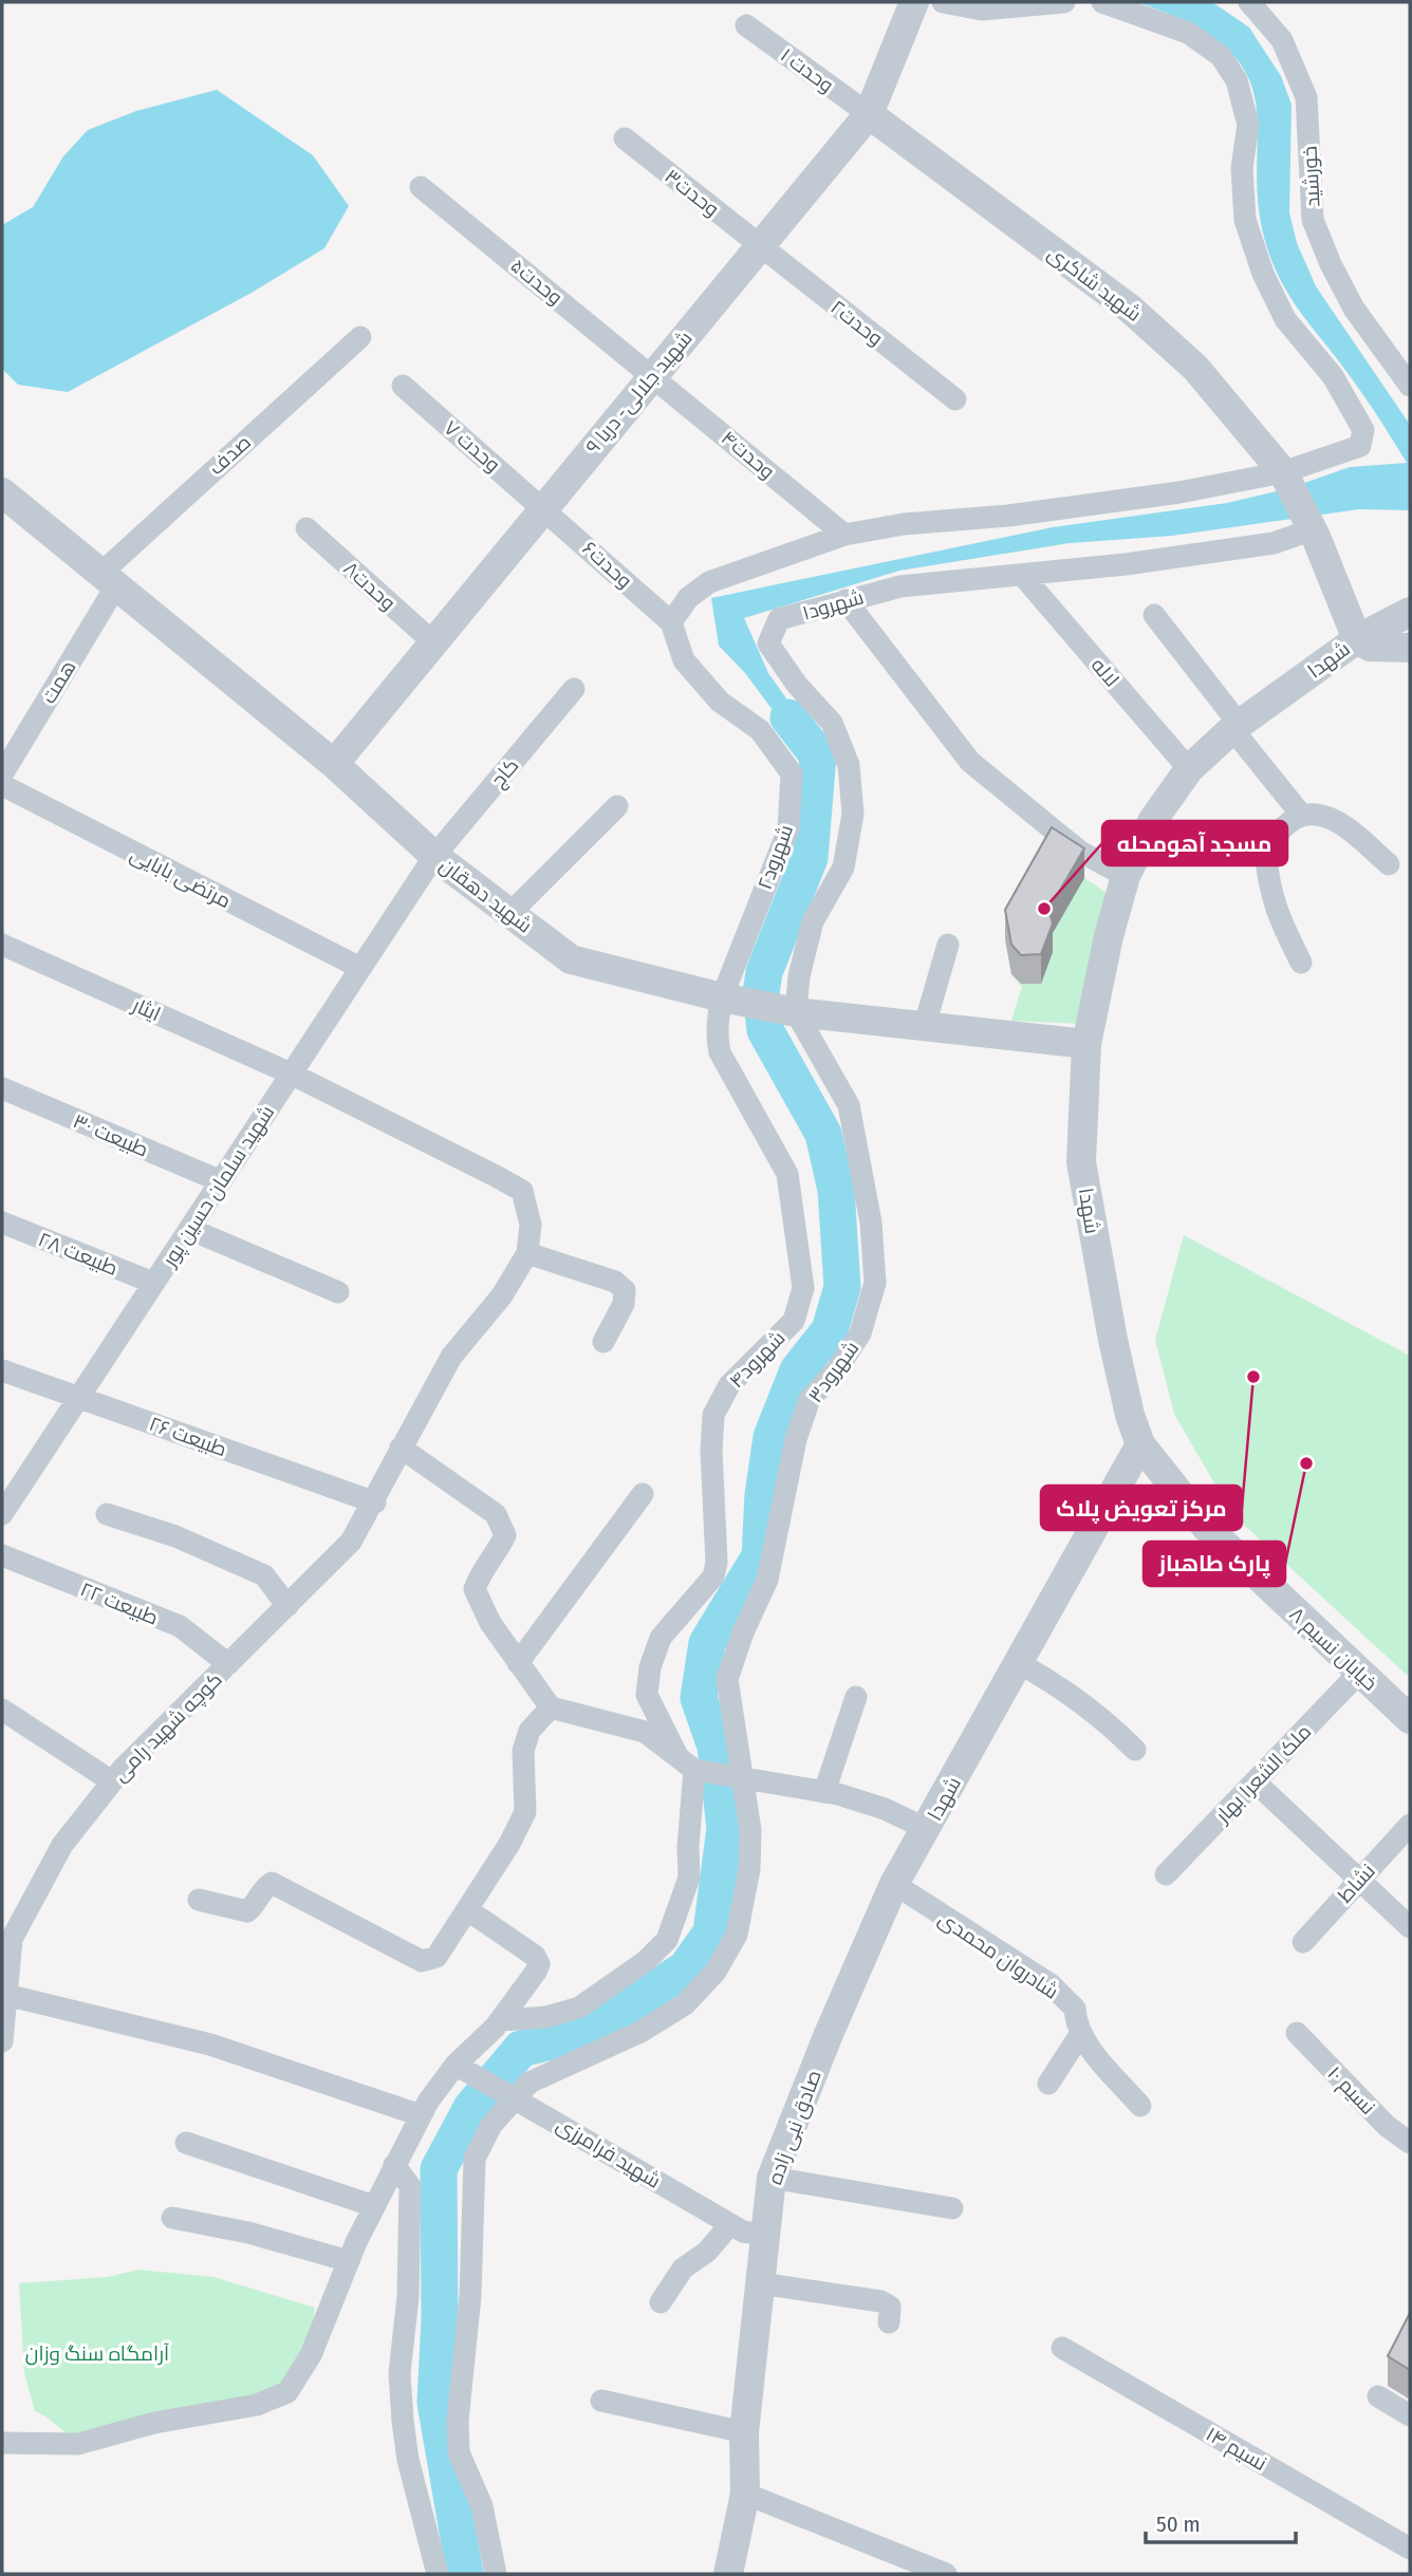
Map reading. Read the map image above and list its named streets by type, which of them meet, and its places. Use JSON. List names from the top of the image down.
{
  "streets": {
    "street": [
      "وحدت ۱",
      "خورشید",
      "وحدت۳",
      "وحدت۵",
      "شهید شاکری",
      "وحدت۲",
      "شهید جلالی- دریا ۹",
      "وحدت ۷",
      "صدف",
      "وحدت۴",
      "وحدت۶",
      "وحدت۸",
      "شهرود۱",
      "شهدا",
      "لاله",
      "همت",
      "کاج",
      "شهرود۲",
      "مرتضی بابایی",
      "شهید دهقان",
      "ایثار",
      "طبیعت ۳۰",
      "شهید سلمان حسین پور",
      "طبیعت ۲۸",
      "شهرود۴",
      "شهرود۳",
      "طبیعت ۲۶",
      "طبیعت ۲۲",
      "خیابان نسیم ۸",
      "کوچه شهید رامی",
      "ملک الشعرا بهار",
      "نشاط",
      "شادروان محمدی",
      "نسیم ۱۰",
      "صادق نبی زاده",
      "شهید فرامرزی",
      "نسیم ۱۴"
    ]
  },
  "crossings": [
    ["وحدت ۱", "شهید شاکری"],
    ["وحدت ۱", "شهید جلالی- دریا ۹"],
    ["وحدت۳", "وحدت۲"],
    ["وحدت۳", "شهید جلالی- دریا ۹"],
    ["وحدت۵", "شهید جلالی- دریا ۹"],
    ["وحدت۵", "وحدت۴"],
    ["شهید شاکری", "شهید جلالی- دریا ۹"],
    ["شهید شاکری", "شهرود۱"],
    ["شهید شاکری", "شهدا"],
    ["وحدت۲", "شهید جلالی- دریا ۹"],
    ["شهید جلالی- دریا ۹", "وحدت ۷"],
    ["شهید جلالی- دریا ۹", "وحدت۴"],
    ["شهید جلالی- دریا ۹", "وحدت۶"],
    ["شهید جلالی- دریا ۹", "وحدت۸"],
    ["شهید جلالی- دریا ۹", "شهید دهقان"],
    ["وحدت ۷", "وحدت۶"],
    ["صدف", "همت"],
    ["صدف", "شهید دهقان"],
    ["وحدت۶", "شهرود۲"],
    ["شهرود۱", "لاله"],
    ["شهرود۱", "شهید دهقان"],
    ["شهرود۱", "شهرود۳"],
    ["شهدا", "لاله"],
    ["شهدا", "شهید دهقان"],
    ["شهدا", "خیابان نسیم ۸"],
    ["شهدا", "صادق نبی زاده"],
    ["همت", "شهید دهقان"],
    ["کاج", "شهید دهقان"],
    ["کاج", "شهید سلمان حسین پور"],
    ["شهرود۲", "شهید دهقان"],
    ["شهرود۲", "شهرود۴"],
    ["مرتضی بابایی", "شهید سلمان حسین پور"],
    ["شهید دهقان", "شهید سلمان حسین پور"],
    ["شهید دهقان", "شهرود۴"],
    ["شهید دهقان", "شهرود۳"],
    ["ایثار", "شهید سلمان حسین پور"],
    ["ایثار", "کوچه شهید رامی"],
    ["طبیعت ۳۰", "شهید سلمان حسین پور"],
    ["شهید سلمان حسین پور", "طبیعت ۲۸"],
    ["شهید سلمان حسین پور", "طبیعت ۲۶"],
    ["شهرود۳", "شهید فرامرزی"],
    ["طبیعت ۲۶", "کوچه شهید رامی"],
    ["طبیعت ۲۲", "کوچه شهید رامی"],
    ["خیابان نسیم ۸", "ملک الشعرا بهار"],
    ["شادروان محمدی", "صادق نبی زاده"],
    ["صادق نبی زاده", "شهید فرامرزی"]
  ],
  "parks": ["آرامگاه سنگ وزان"],
  "places": ["مسجد آهومحله", "مرکز تعویض پلاک", "پارک طاهباز"],
  "scale_bar": "50 m"
}
